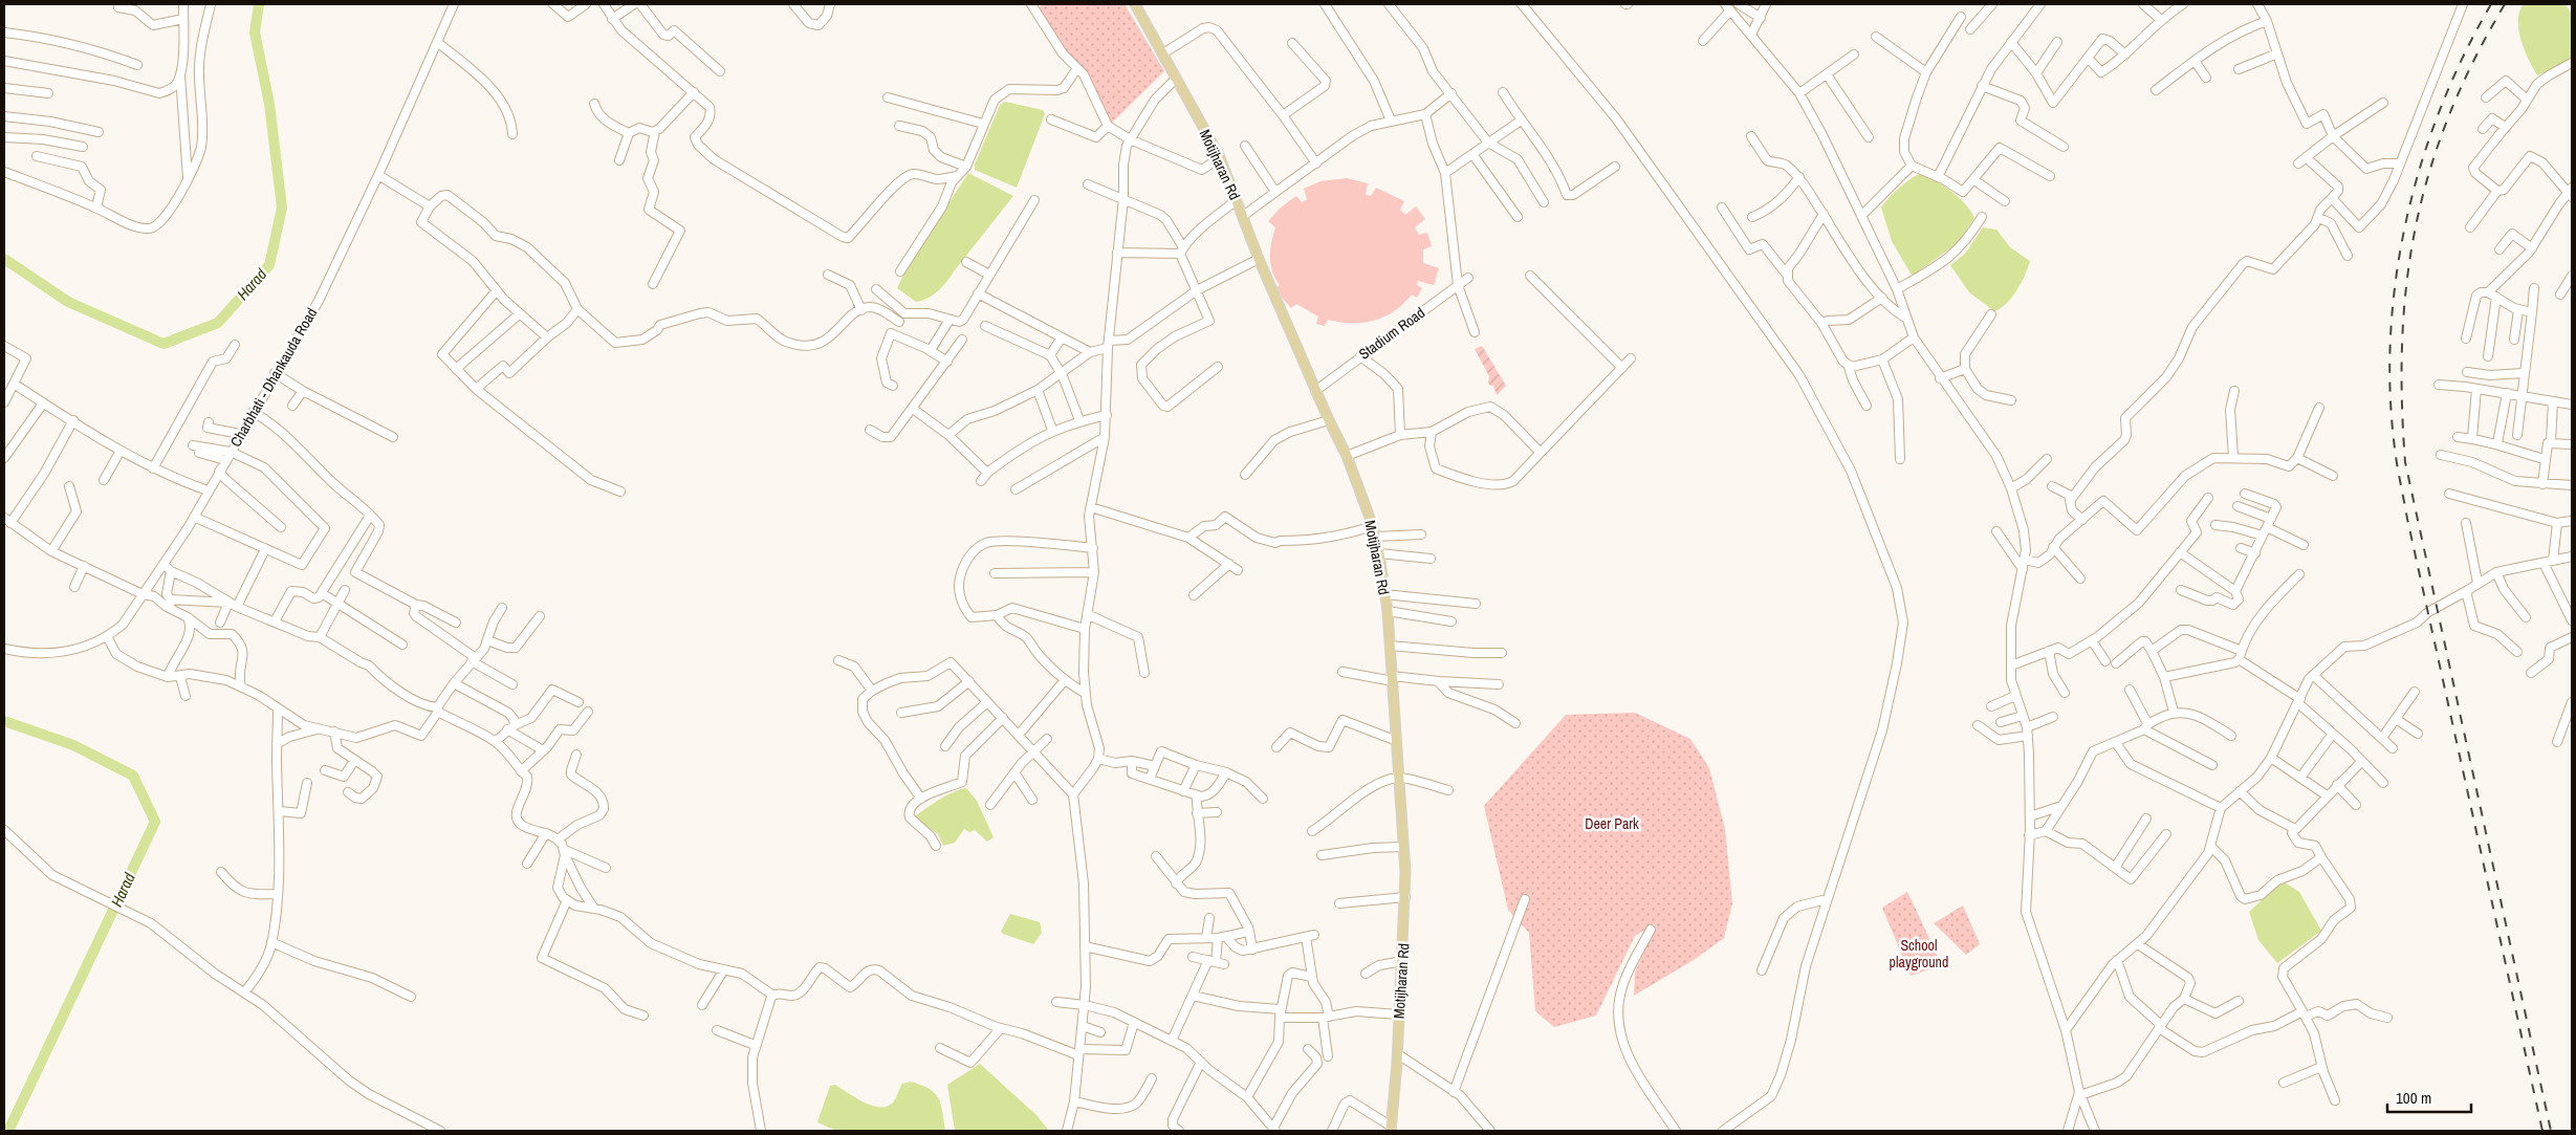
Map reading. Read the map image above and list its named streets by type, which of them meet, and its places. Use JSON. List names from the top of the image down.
{
  "streets": {
    "main road": ["Motijharan Rd"],
    "street": ["Stadium Road", "Charbhati - Dhankauda Road"]
  },
  "crossings": [
    ["Motijharan Rd", "Stadium Road"]
  ],
  "water": ["Harad"],
  "parks": ["Deer Park", "School playground"],
  "scale_bar": "100 m"
}
